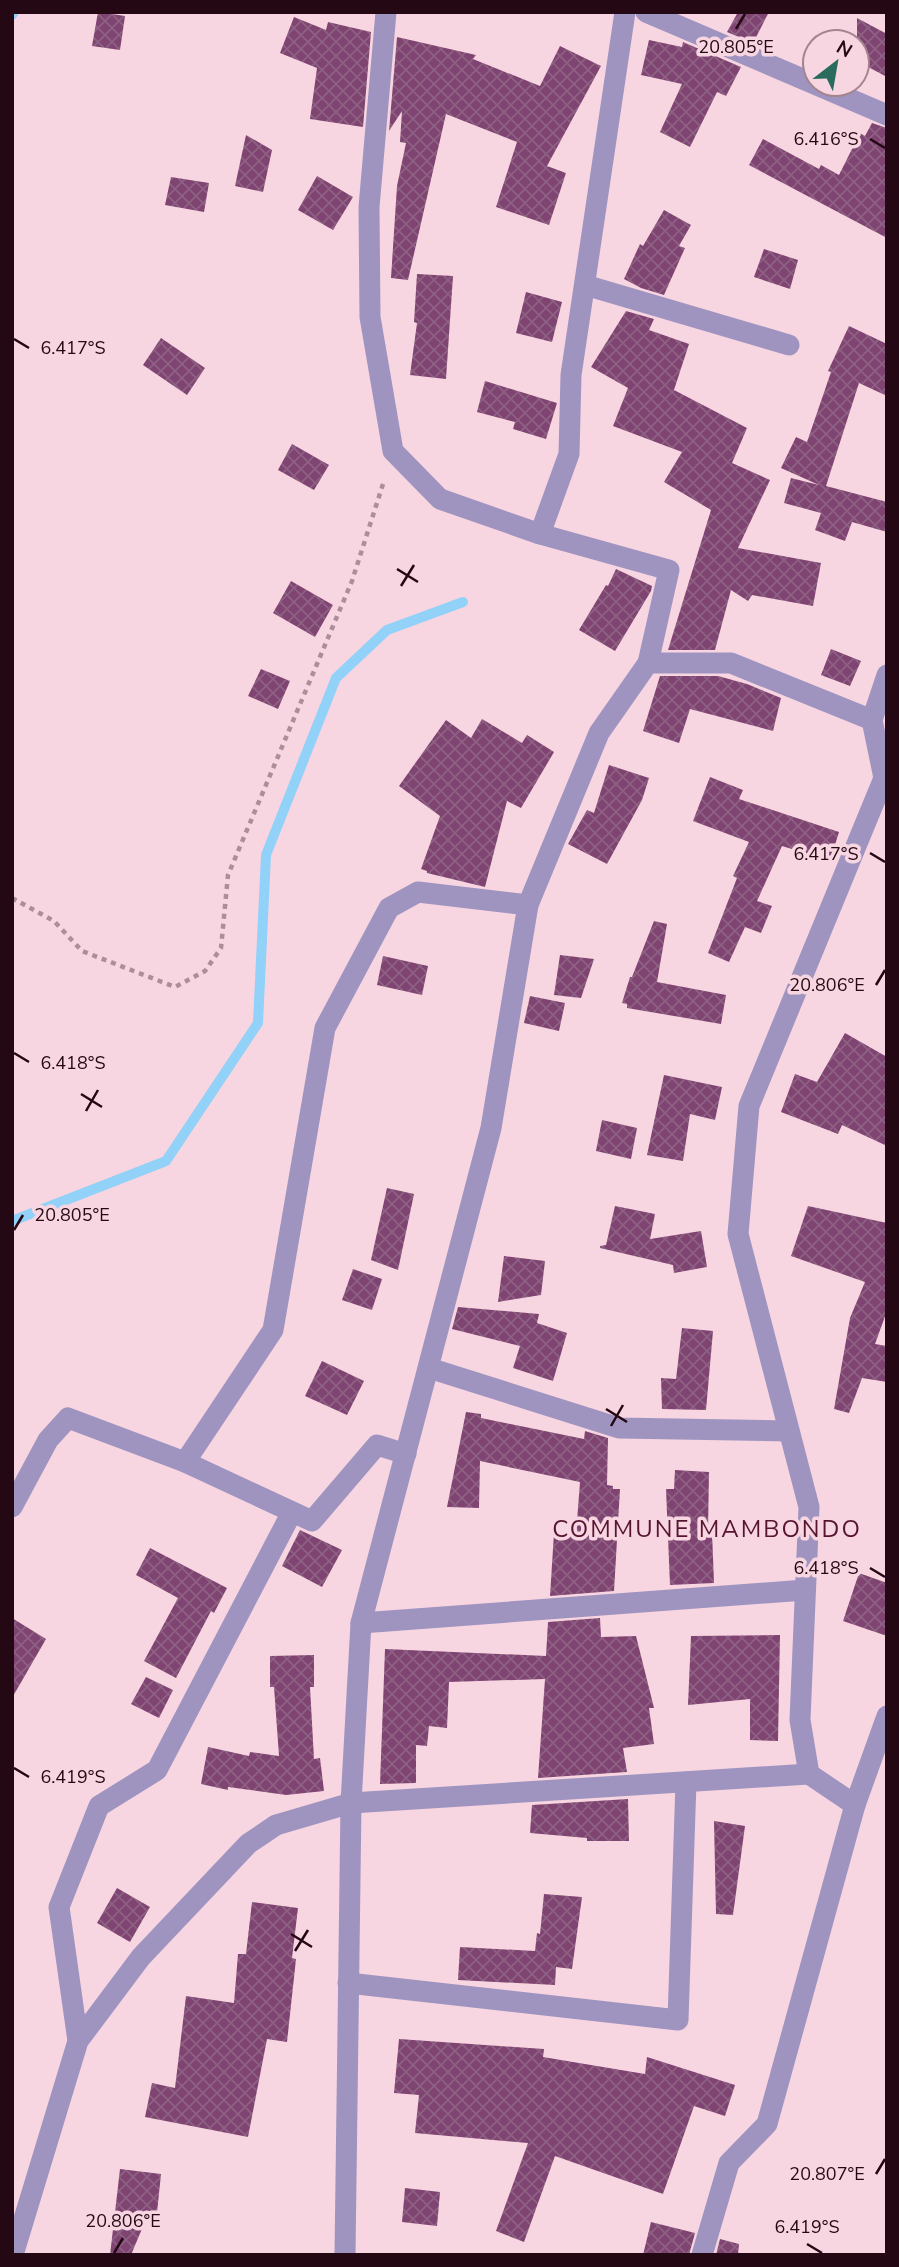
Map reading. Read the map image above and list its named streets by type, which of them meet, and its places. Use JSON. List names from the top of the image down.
{
  "districts": ["COMMUNE MAMBONDO"],
  "north": "top right",
  "coordinates": [
    "20.805°E",
    "6.416°S",
    "6.417°S",
    "20.806°E",
    "6.418°S",
    "6.419°S",
    "20.807°E"
  ]
}
